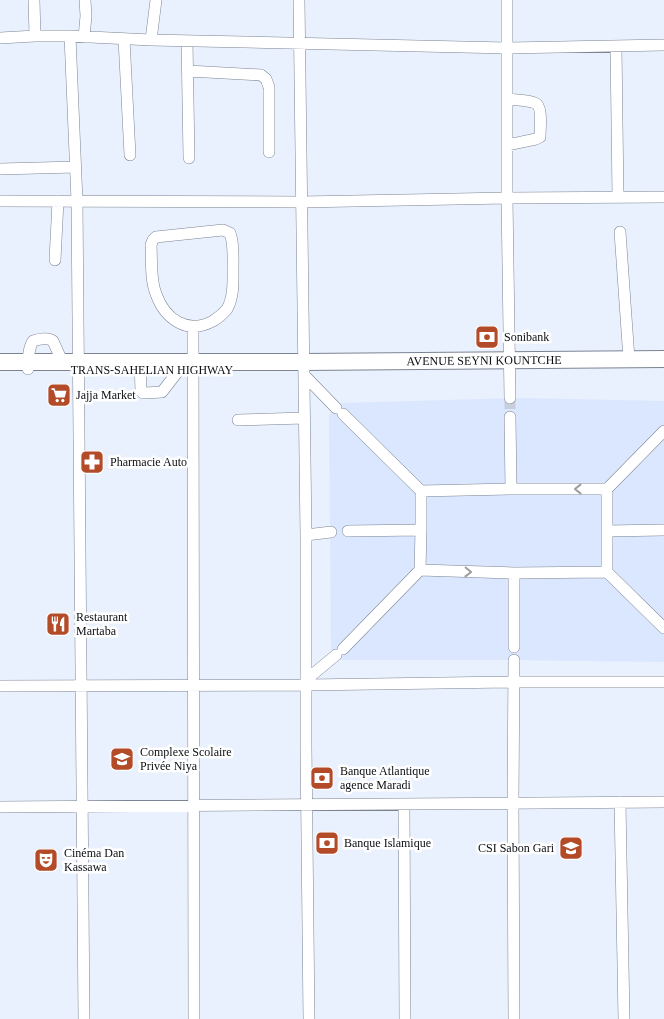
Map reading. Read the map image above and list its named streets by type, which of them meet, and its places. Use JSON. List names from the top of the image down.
{
  "streets": {
    "highway": ["AVENUE SEYNI KOUNTCHE", "TRANS-SAHELIAN HIGHWAY"]
  },
  "crossings": [
    ["AVENUE SEYNI KOUNTCHE", "TRANS-SAHELIAN HIGHWAY"]
  ],
  "places": {
    "bank": ["Sonibank", "Banque Atlantique agence Maradi", "Banque Islamique"],
    "supermarket": ["Jajja Market"],
    "pharmacy": ["Pharmacie Auto"],
    "restaurant": ["Restaurant Martaba"],
    "school or university": ["Complexe Scolaire Privée Niya", "CSI Sabon Gari"],
    "theatre": ["Cinéma Dan Kassawa"]
  }
}
